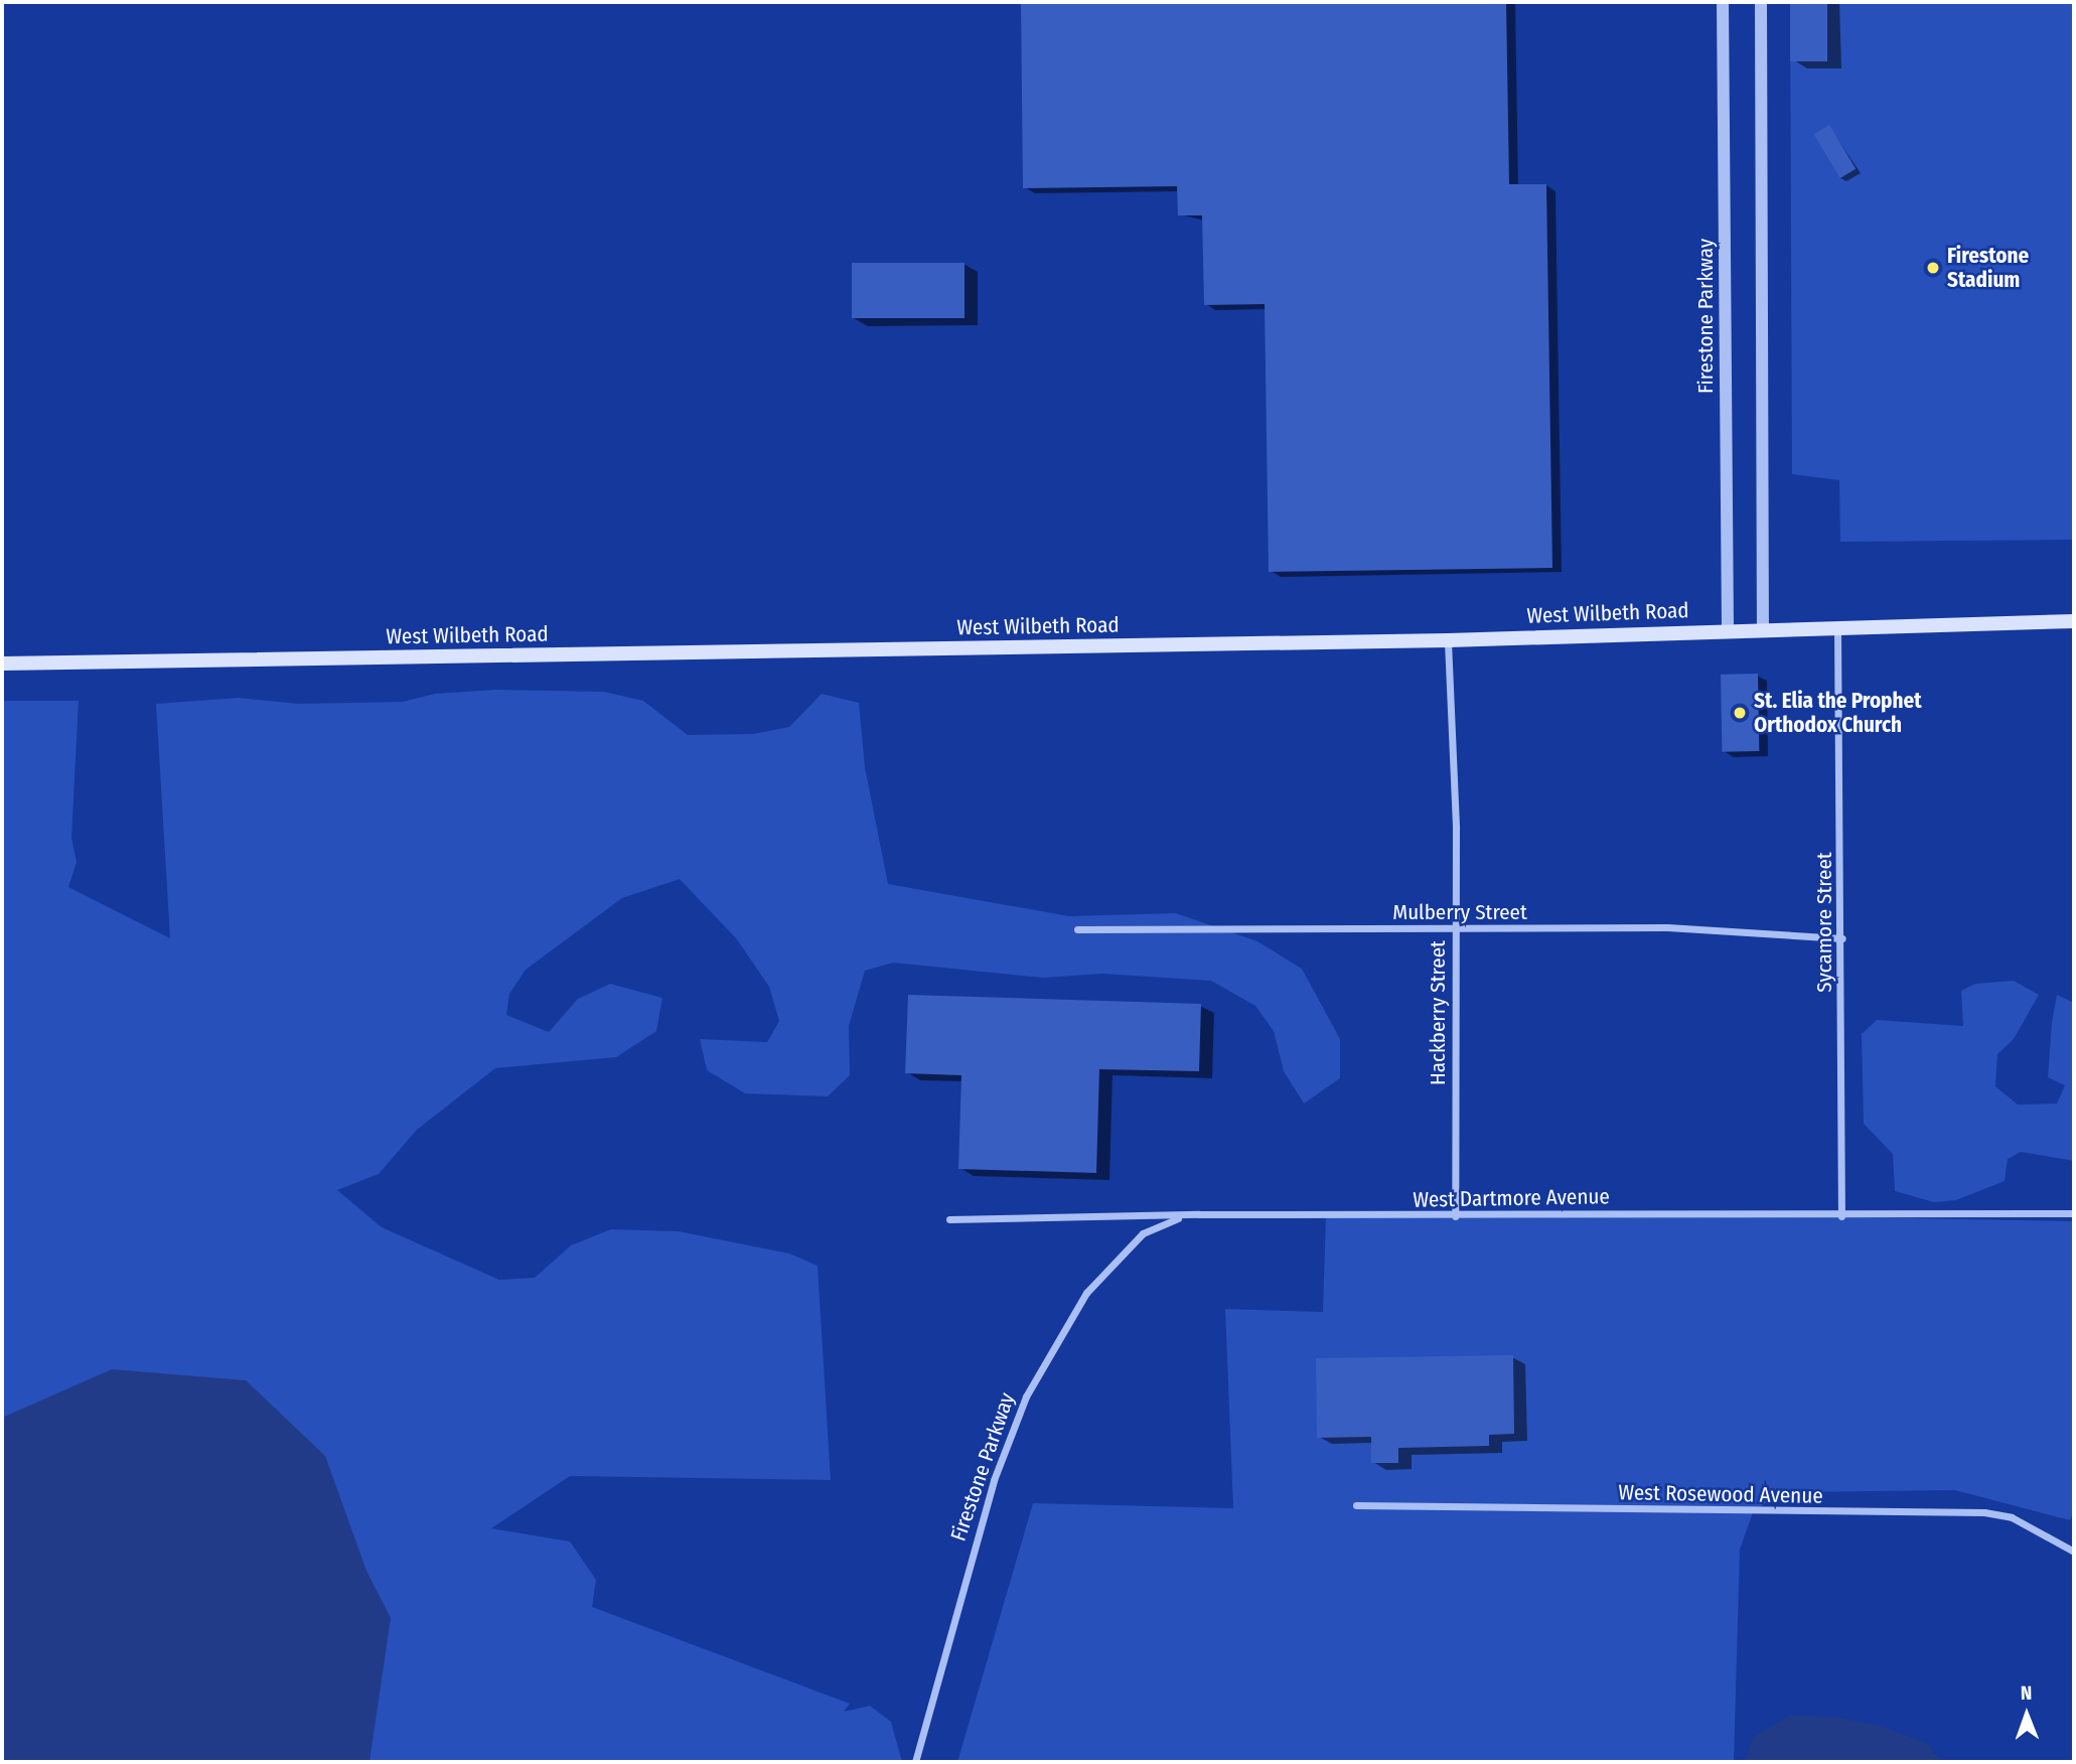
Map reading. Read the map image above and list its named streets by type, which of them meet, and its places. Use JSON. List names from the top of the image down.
{
  "streets": {
    "main road": ["West Wilbeth Road"],
    "street": [
      "Firestone Parkway",
      "Mulberry Street",
      "Sycamore Street",
      "Hackberry Street",
      "West Dartmore Avenue",
      "West Rosewood Avenue"
    ]
  },
  "crossings": [
    ["Firestone Parkway", "West Wilbeth Road"],
    ["Firestone Parkway", "West Dartmore Avenue"],
    ["West Wilbeth Road", "Sycamore Street"],
    ["West Wilbeth Road", "Hackberry Street"],
    ["Mulberry Street", "Sycamore Street"],
    ["Mulberry Street", "Hackberry Street"],
    ["Sycamore Street", "West Dartmore Avenue"],
    ["Hackberry Street", "West Dartmore Avenue"]
  ],
  "places": ["Firestone Stadium", "St. Elia the Prophet Orthodox Church"],
  "north": "top"
}
